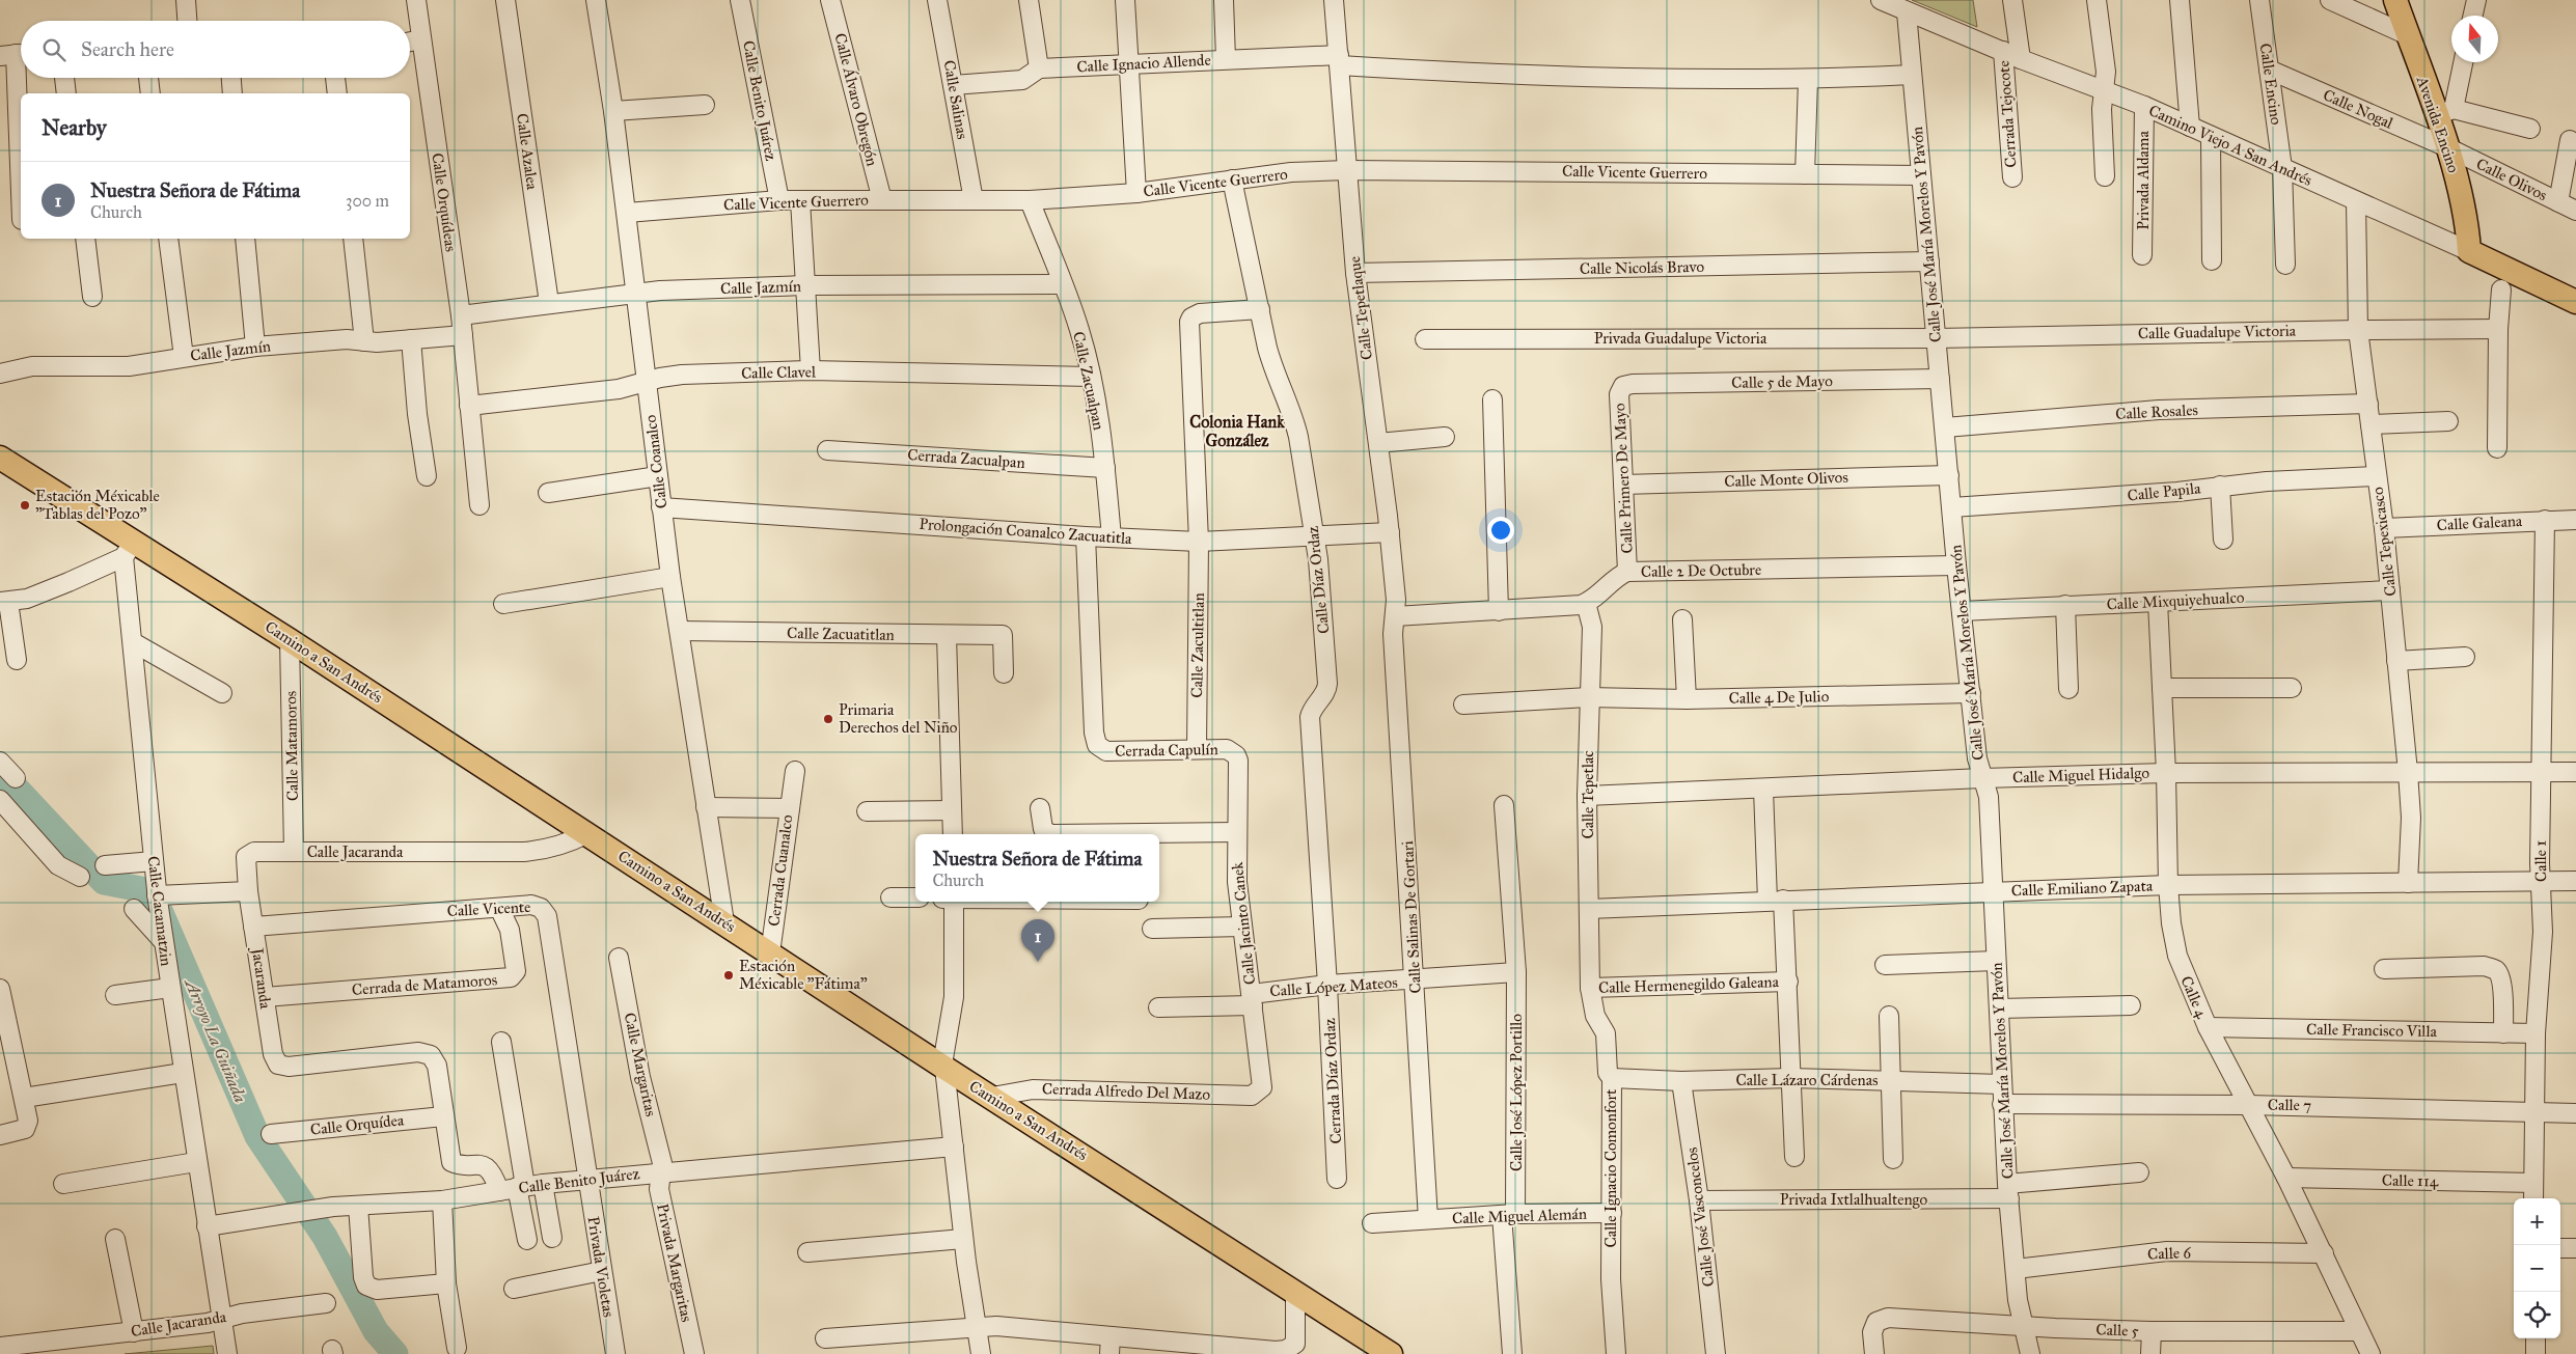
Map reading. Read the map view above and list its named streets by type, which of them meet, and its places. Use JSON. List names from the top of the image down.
{
  "streets": {
    "main road": ["Avenida Encino", "Camino Viejo A San Andrés", "Camino a San Andrés"],
    "street": [
      "Calle Ignacio Allende",
      "Calle Encino",
      "Calle Álvaro Obregón",
      "Calle Salinas",
      "Calle Benito Juárez",
      "Calle Nogal",
      "Cerrada Tejocote",
      "Calle Azalea",
      "Calle Vicente Guerrero",
      "Calle Olivos",
      "Privada Aldama",
      "Calle Orquídeas",
      "Calle José María Morelos Y Pavón",
      "Calle Nicolás Bravo",
      "Calle Jazmín",
      "Calle Tepetlaque",
      "Calle Guadalupe Victoria",
      "Privada Guadalupe Victoria",
      "Calle Clavel",
      "Calle Zacualpan",
      "Calle 5 de Mayo",
      "Calle Rosales",
      "Cerrada Zacualpan",
      "Calle Coanalco",
      "Calle Primero De Mayo",
      "Calle Monte Olivos",
      "Calle Papila",
      "Calle Galeana",
      "Prolongación Coanalco Zacuatitla",
      "Calle Tepexicasco",
      "Calle 2 De Octubre",
      "Calle Díaz Ordaz",
      "Calle Mixquiyehualco",
      "Calle Zacuatitlan",
      "Calle Zacultitlan",
      "Calle 4 De Julio",
      "Calle Matamoros",
      "Cerrada Capulín",
      "Calle Miguel Hidalgo",
      "Calle Tepetlac",
      "Calle Jacaranda",
      "Calle 1",
      "Cerrada Cuanalco",
      "Calle Emiliano Zapata",
      "Calle Vicente",
      "Calle Cacamatzin",
      "Calle Salinas De Gortari",
      "Calle Jacinto Canek",
      "Jacaranda",
      "Cerrada de Matamoros",
      "Calle Hermenegildo Galeana",
      "Calle López Mateos",
      "Calle 4",
      "Calle Francisco Villa",
      "Calle Margaritas",
      "Calle Lázaro Cárdenas",
      "Cerrada Díaz Ordaz",
      "Cerrada Alfredo Del Mazo",
      "Calle José López Portillo",
      "Calle 7",
      "Calle Orquídea",
      "Calle Ignacio Comonfort",
      "Calle 114",
      "Privada Ixtlalhualtengo",
      "Calle Miguel Alemán",
      "Calle José Vasconcelos",
      "Calle 6",
      "Privada Margaritas",
      "Privada Violetas",
      "Calle 5"
    ]
  },
  "crossings": [
    ["Calle Ignacio Allende", "Calle Salinas"],
    ["Calle Ignacio Allende", "Calle Tepetlaque"],
    ["Calle Encino", "Calle Nogal"],
    ["Calle Encino", "Camino Viejo A San Andrés"],
    ["Calle Álvaro Obregón", "Calle Vicente Guerrero"],
    ["Calle Salinas", "Calle Vicente Guerrero"],
    ["Calle Benito Juárez", "Calle Vicente Guerrero"],
    ["Calle Benito Juárez", "Calle Vicente"],
    ["Calle Benito Juárez", "Calle Cacamatzin"],
    ["Calle Benito Juárez", "Calle Margaritas"],
    ["Calle Benito Juárez", "Privada Margaritas"],
    ["Calle Benito Juárez", "Privada Violetas"],
    ["Calle Nogal", "Avenida Encino"],
    ["Calle Nogal", "Calle Olivos"],
    ["Cerrada Tejocote", "Camino Viejo A San Andrés"],
    ["Avenida Encino", "Camino Viejo A San Andrés"],
    ["Avenida Encino", "Calle Olivos"],
    ["Camino Viejo A San Andrés", "Privada Aldama"],
    ["Camino Viejo A San Andrés", "Calle José María Morelos Y Pavón"],
    ["Camino Viejo A San Andrés", "Calle Tepexicasco"],
    ["Calle Azalea", "Calle Jazmín"],
    ["Calle Vicente Guerrero", "Calle José María Morelos Y Pavón"],
    ["Calle Vicente Guerrero", "Calle Tepetlaque"],
    ["Calle Vicente Guerrero", "Calle Zacualpan"],
    ["Calle Vicente Guerrero", "Calle Coanalco"],
    ["Calle Vicente Guerrero", "Calle Díaz Ordaz"],
    ["Calle Orquídeas", "Calle Jazmín"],
    ["Calle Orquídeas", "Calle Clavel"],
    ["Calle José María Morelos Y Pavón", "Calle Nicolás Bravo"],
    ["Calle José María Morelos Y Pavón", "Calle Guadalupe Victoria"],
    ["Calle José María Morelos Y Pavón", "Privada Guadalupe Victoria"],
    ["Calle José María Morelos Y Pavón", "Calle 5 de Mayo"],
    ["Calle José María Morelos Y Pavón", "Calle Rosales"],
    ["Calle José María Morelos Y Pavón", "Calle Monte Olivos"],
    ["Calle José María Morelos Y Pavón", "Calle Papila"],
    ["Calle José María Morelos Y Pavón", "Calle 2 De Octubre"],
    ["Calle José María Morelos Y Pavón", "Calle Mixquiyehualco"],
    ["Calle José María Morelos Y Pavón", "Calle 4 De Julio"],
    ["Calle José María Morelos Y Pavón", "Calle Miguel Hidalgo"],
    ["Calle José María Morelos Y Pavón", "Calle Emiliano Zapata"],
    ["Calle José María Morelos Y Pavón", "Calle Lázaro Cárdenas"],
    ["Calle José María Morelos Y Pavón", "Calle 7"],
    ["Calle José María Morelos Y Pavón", "Privada Ixtlalhualtengo"],
    ["Calle José María Morelos Y Pavón", "Calle 6"],
    ["Calle José María Morelos Y Pavón", "Calle 5"],
    ["Calle Nicolás Bravo", "Calle Tepetlaque"],
    ["Calle Jazmín", "Calle Zacualpan"],
    ["Calle Jazmín", "Calle Coanalco"],
    ["Calle Tepetlaque", "Prolongación Coanalco Zacuatitla"],
    ["Calle Tepetlaque", "Calle Salinas De Gortari"],
    ["Calle Guadalupe Victoria", "Privada Guadalupe Victoria"],
    ["Calle Guadalupe Victoria", "Calle Tepexicasco"],
    ["Calle Clavel", "Calle Zacualpan"],
    ["Calle Clavel", "Calle Coanalco"],
    ["Calle Zacualpan", "Cerrada Zacualpan"],
    ["Calle Zacualpan", "Prolongación Coanalco Zacuatitla"],
    ["Calle 5 de Mayo", "Calle Primero De Mayo"],
    ["Calle Rosales", "Calle Tepexicasco"],
    ["Calle Coanalco", "Prolongación Coanalco Zacuatitla"],
    ["Calle Coanalco", "Calle Zacuatitlan"],
    ["Calle Coanalco", "Camino a San Andrés"],
    ["Calle Coanalco", "Cerrada Cuanalco"],
    ["Calle Primero De Mayo", "Calle Monte Olivos"],
    ["Calle Primero De Mayo", "Calle 2 De Octubre"],
    ["Calle Papila", "Calle Tepexicasco"],
    ["Calle Galeana", "Calle Tepexicasco"],
    ["Calle Galeana", "Calle 1"],
    ["Prolongación Coanalco Zacuatitla", "Calle Díaz Ordaz"],
    ["Prolongación Coanalco Zacuatitla", "Calle Zacultitlan"],
    ["Prolongación Coanalco Zacuatitla", "Cerrada Capulín"],
    ["Calle Tepexicasco", "Calle Mixquiyehualco"],
    ["Calle Tepexicasco", "Calle Miguel Hidalgo"],
    ["Calle Tepexicasco", "Calle Emiliano Zapata"],
    ["Calle 2 De Octubre", "Calle Tepetlac"],
    ["Calle Díaz Ordaz", "Calle Zacultitlan"],
    ["Calle Díaz Ordaz", "Calle López Mateos"],
    ["Calle Díaz Ordaz", "Cerrada Díaz Ordaz"],
    ["Calle Mixquiyehualco", "Calle 4"],
    ["Calle Zacultitlan", "Cerrada Capulín"],
    ["Camino a San Andrés", "Calle Matamoros"],
    ["Camino a San Andrés", "Calle Jacaranda"],
    ["Camino a San Andrés", "Cerrada Cuanalco"],
    ["Camino a San Andrés", "Calle Cacamatzin"],
    ["Camino a San Andrés", "Cerrada Alfredo Del Mazo"],
    ["Calle 4 De Julio", "Calle Tepetlac"],
    ["Calle Matamoros", "Calle Jacaranda"],
    ["Cerrada Capulín", "Calle Jacinto Canek"],
    ["Calle Miguel Hidalgo", "Calle Tepetlac"],
    ["Calle Miguel Hidalgo", "Calle 1"],
    ["Calle Miguel Hidalgo", "Calle 4"],
    ["Calle Tepetlac", "Calle Emiliano Zapata"],
    ["Calle Tepetlac", "Calle Hermenegildo Galeana"],
    ["Calle Tepetlac", "Calle Ignacio Comonfort"],
    ["Calle Jacaranda", "Calle Cacamatzin"],
    ["Calle Jacaranda", "Jacaranda"],
    ["Calle 1", "Calle Emiliano Zapata"],
    ["Calle 1", "Calle Francisco Villa"],
    ["Calle 1", "Calle 7"],
    ["Calle 1", "Calle 114"],
    ["Calle Emiliano Zapata", "Calle 4"],
    ["Calle Vicente", "Jacaranda"],
    ["Calle Vicente", "Cerrada de Matamoros"],
    ["Calle Vicente", "Privada Violetas"],
    ["Calle Salinas De Gortari", "Calle López Mateos"],
    ["Calle Salinas De Gortari", "Calle Miguel Alemán"],
    ["Calle Jacinto Canek", "Calle López Mateos"],
    ["Calle Jacinto Canek", "Cerrada Alfredo Del Mazo"],
    ["Jacaranda", "Cerrada de Matamoros"],
    ["Jacaranda", "Calle Orquídea"],
    ["Calle Hermenegildo Galeana", "Calle Ignacio Comonfort"],
    ["Calle López Mateos", "Cerrada Díaz Ordaz"],
    ["Calle 4", "Calle Francisco Villa"],
    ["Calle 4", "Calle 7"],
    ["Calle 4", "Calle 114"],
    ["Calle 4", "Calle 6"],
    ["Calle 4", "Calle 5"],
    ["Calle Margaritas", "Privada Margaritas"],
    ["Calle Lázaro Cárdenas", "Calle Ignacio Comonfort"],
    ["Calle Lázaro Cárdenas", "Calle José Vasconcelos"],
    ["Calle José López Portillo", "Calle Miguel Alemán"],
    ["Calle Ignacio Comonfort", "Calle Miguel Alemán"],
    ["Privada Ixtlalhualtengo", "Calle José Vasconcelos"]
  ],
  "districts": ["Colonia Hank González"],
  "water": ["Arroyo La Guiñada"],
  "places": ["Estación Méxicable \"Tablas del Pozo\"", "Primaria Derechos del Niño", "Estación Méxicable \"Fátima\""],
  "north": "top",
  "page": {
    "search": "Search here",
    "heading": "Nearby",
    "list": [
      {
        "mark": "1",
        "name": "Nuestra Señora de Fátima",
        "note": "Church",
        "value": "300 m"
      }
    ],
    "popup": ["Nuestra Señora de Fátima", "Church"],
    "pins": "1",
    "map_buttons": ["+", "−"]
  }
}
